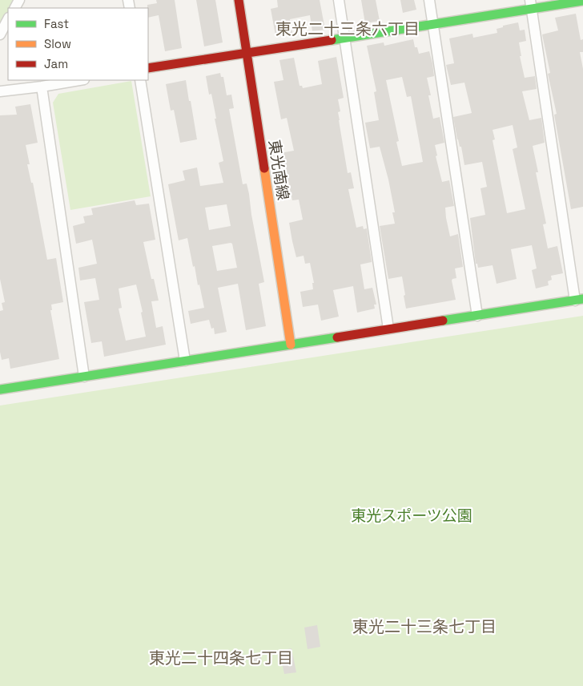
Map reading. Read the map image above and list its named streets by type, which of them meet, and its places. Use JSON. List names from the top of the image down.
{
  "streets": {
    "street": ["東光南線"]
  },
  "districts": ["東光二十三条六丁目", "東光二十三条七丁目", "東光二十四条七丁目"],
  "parks": ["東光スポーツ公園"],
  "legend": ["Fast", "Slow", "Jam"]
}
